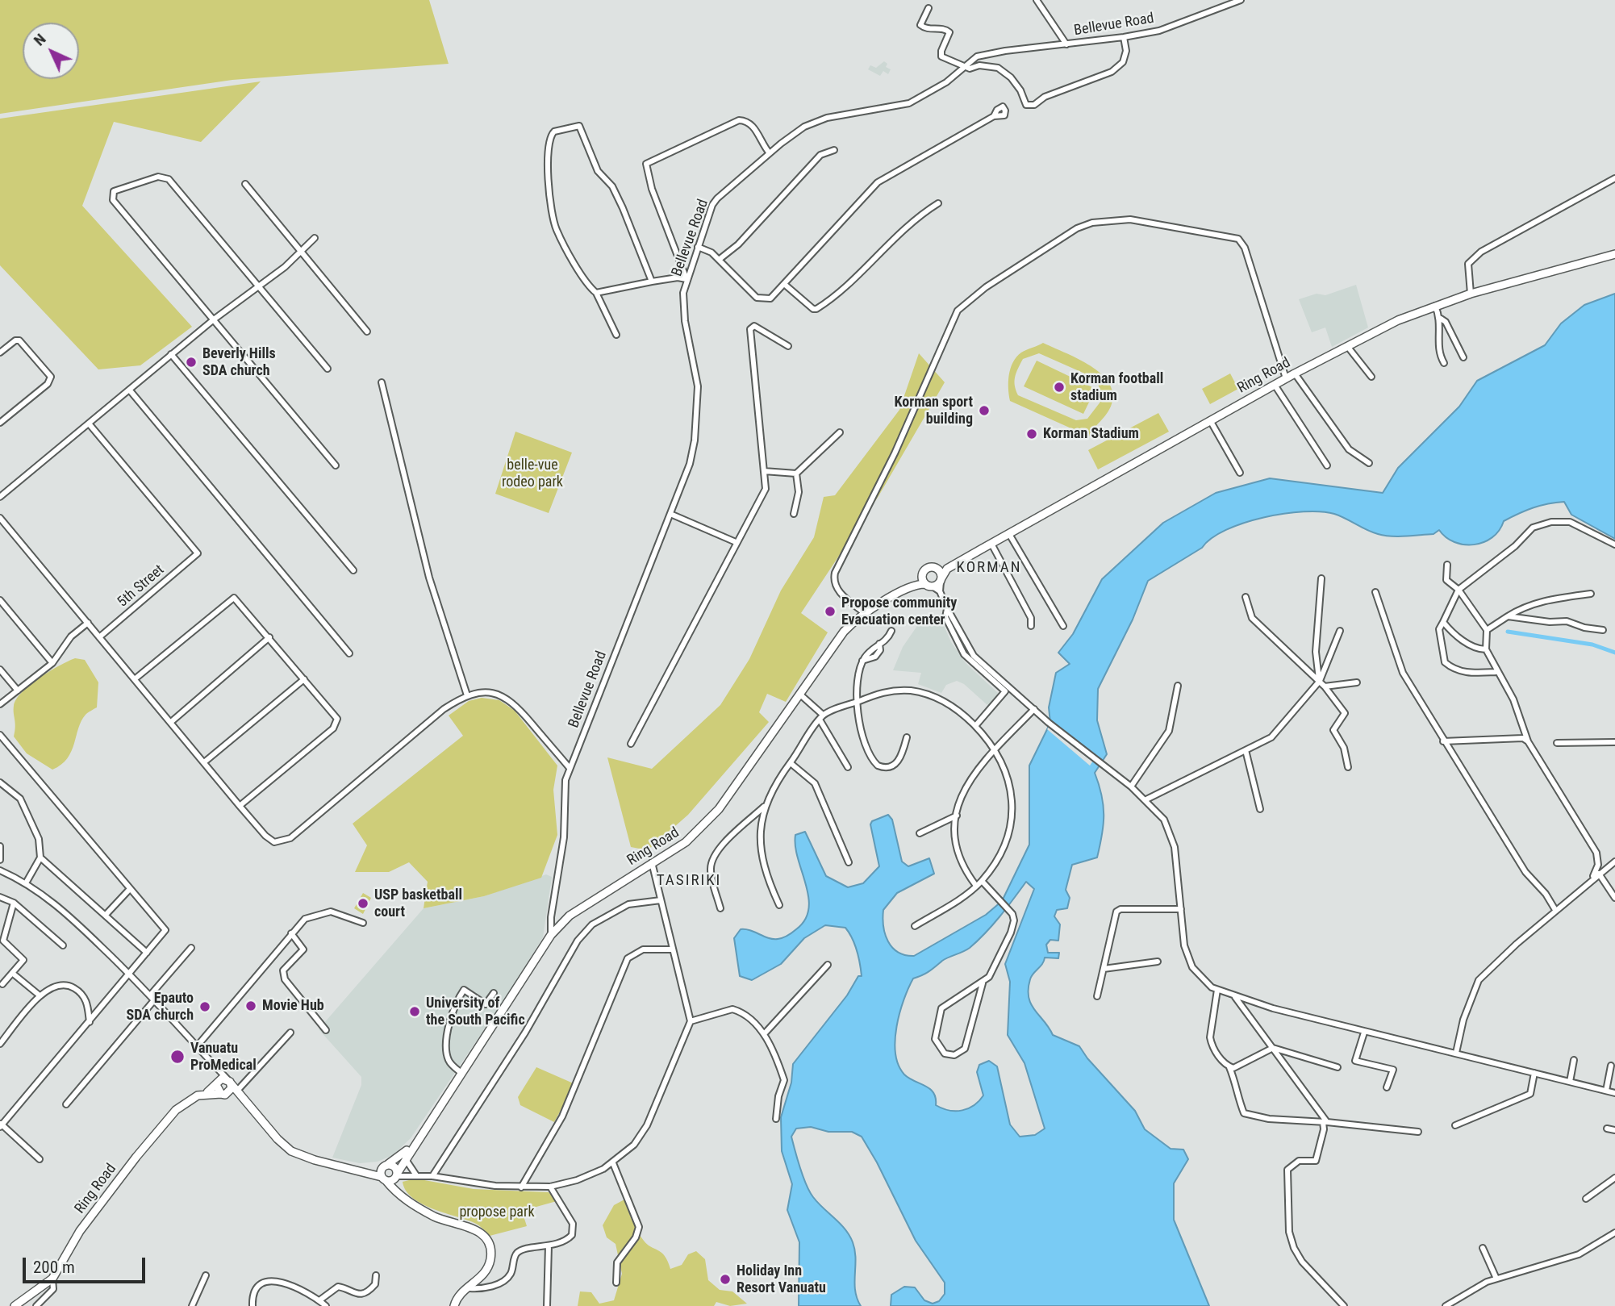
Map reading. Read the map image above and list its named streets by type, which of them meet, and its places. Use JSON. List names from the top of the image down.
{
  "streets": {
    "main road": ["Ring Road"],
    "street": ["Bellevue Road", "5th Street"]
  },
  "crossings": [
    ["Bellevue Road", "Ring Road"]
  ],
  "districts": ["KORMAN", "TASIRIKI"],
  "parks": ["belle-vue rodeo park", "propose park"],
  "places": [
    "Beverly Hills SDA church",
    "Korman football stadium",
    "Korman sport building",
    "Korman Stadium",
    "Propose community Evacuation center",
    "USP basketball court",
    "Movie Hub",
    "Epauto SDA church",
    "University of the South Pacific",
    "Vanuatu ProMedical",
    "Holiday Inn Resort Vanuatu"
  ],
  "scale_bar": "200 m",
  "north": "top left"
}
